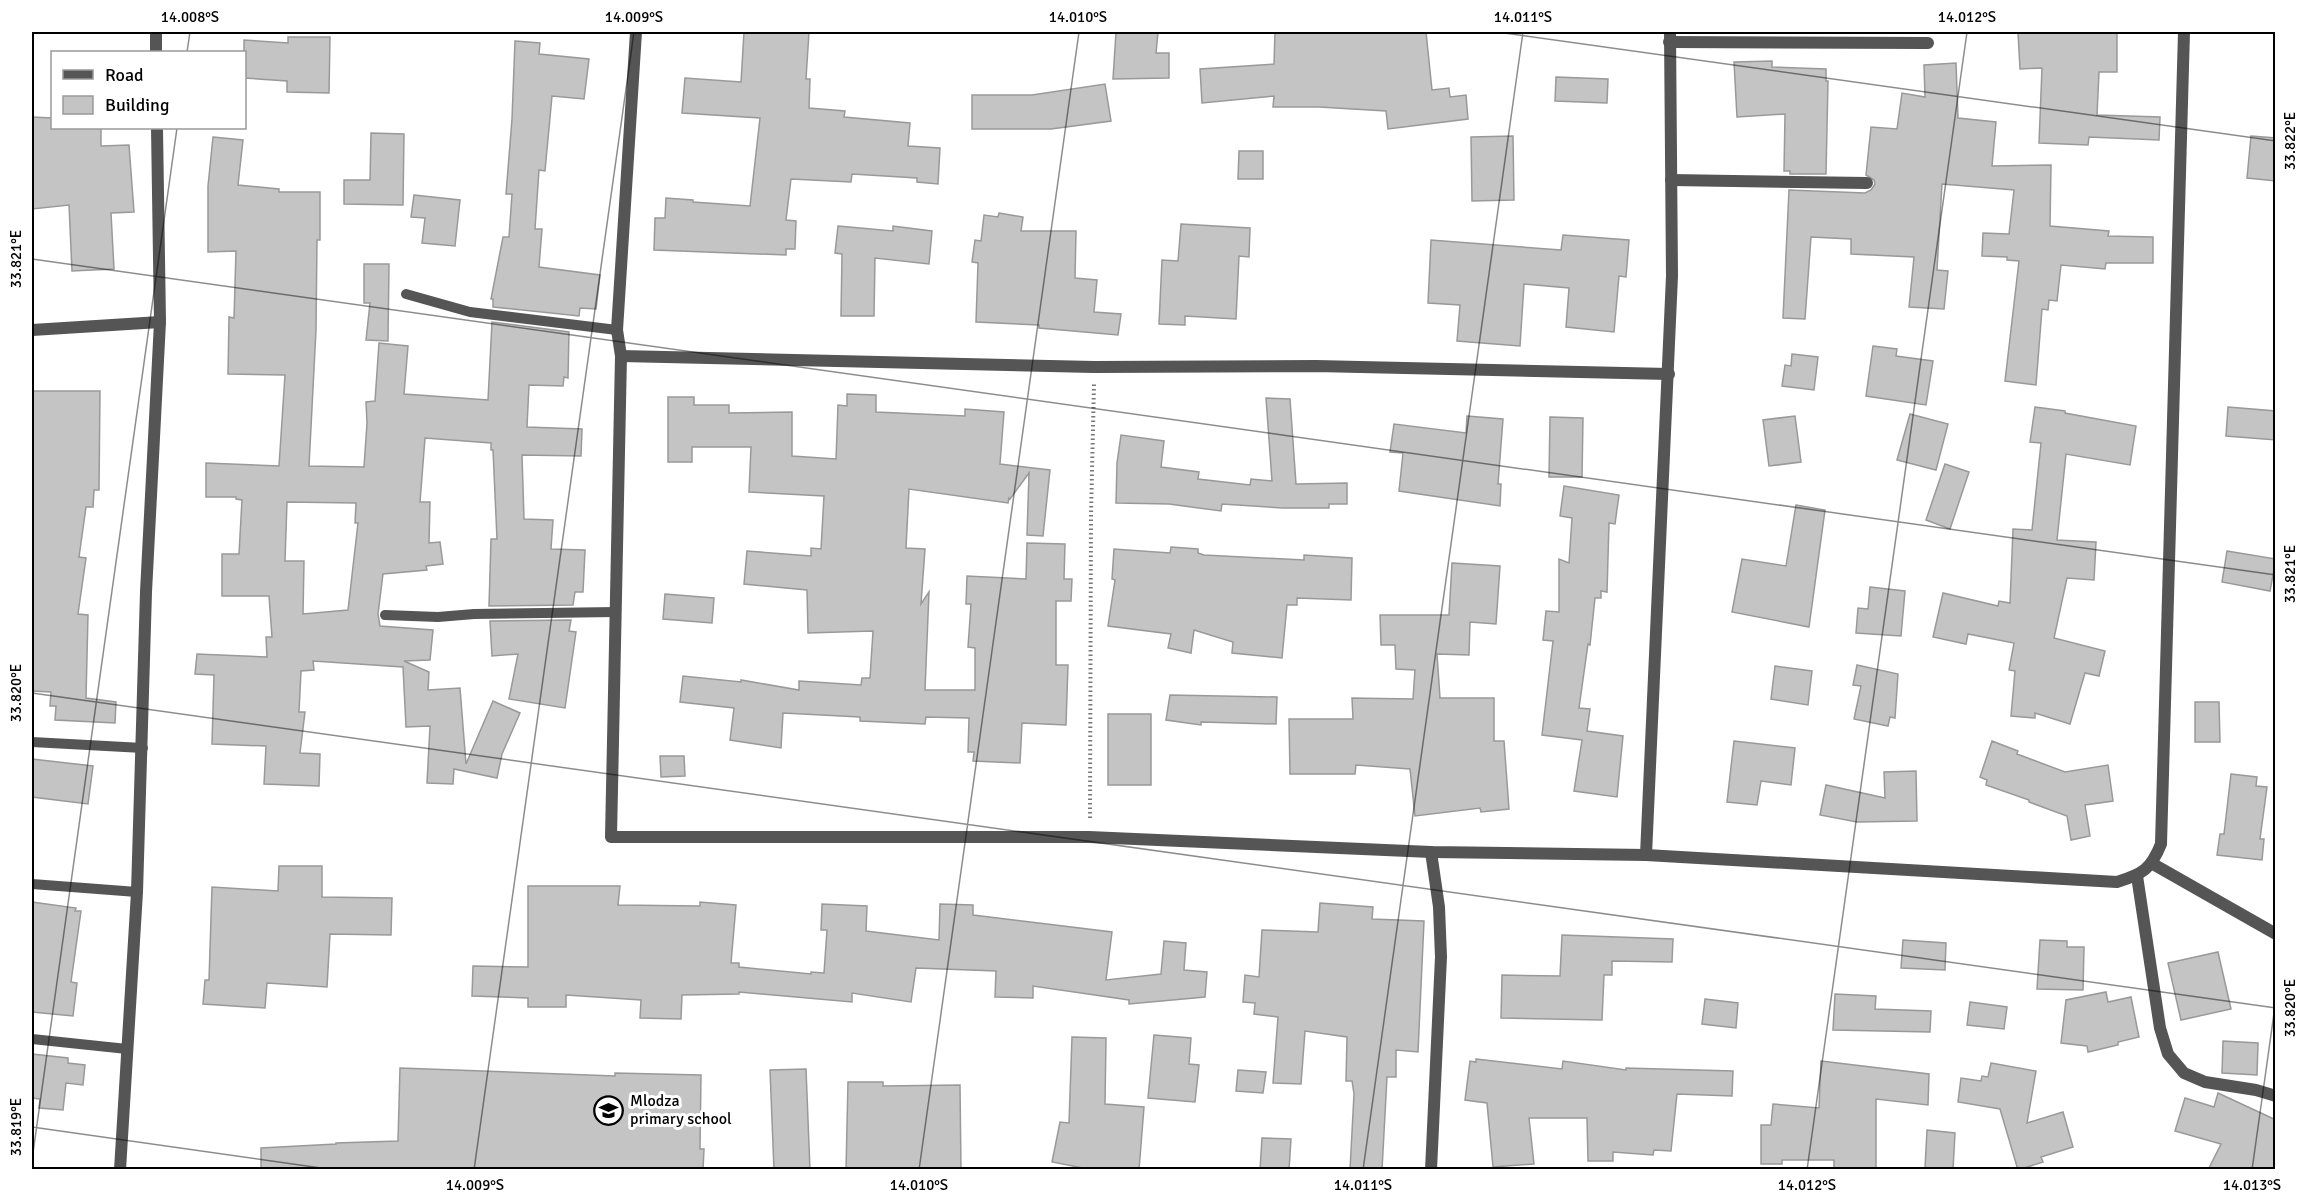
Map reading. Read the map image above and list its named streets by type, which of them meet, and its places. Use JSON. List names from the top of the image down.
{
  "places": {
    "school or university": ["Mlodza primary school"]
  },
  "legend": ["Road", "Building"],
  "coordinates": [
    "14.008°S",
    "14.009°S",
    "14.010°S",
    "14.011°S",
    "14.012°S",
    "33.822°E",
    "33.821°E",
    "33.820°E",
    "33.819°E",
    "14.013°S"
  ]
}
